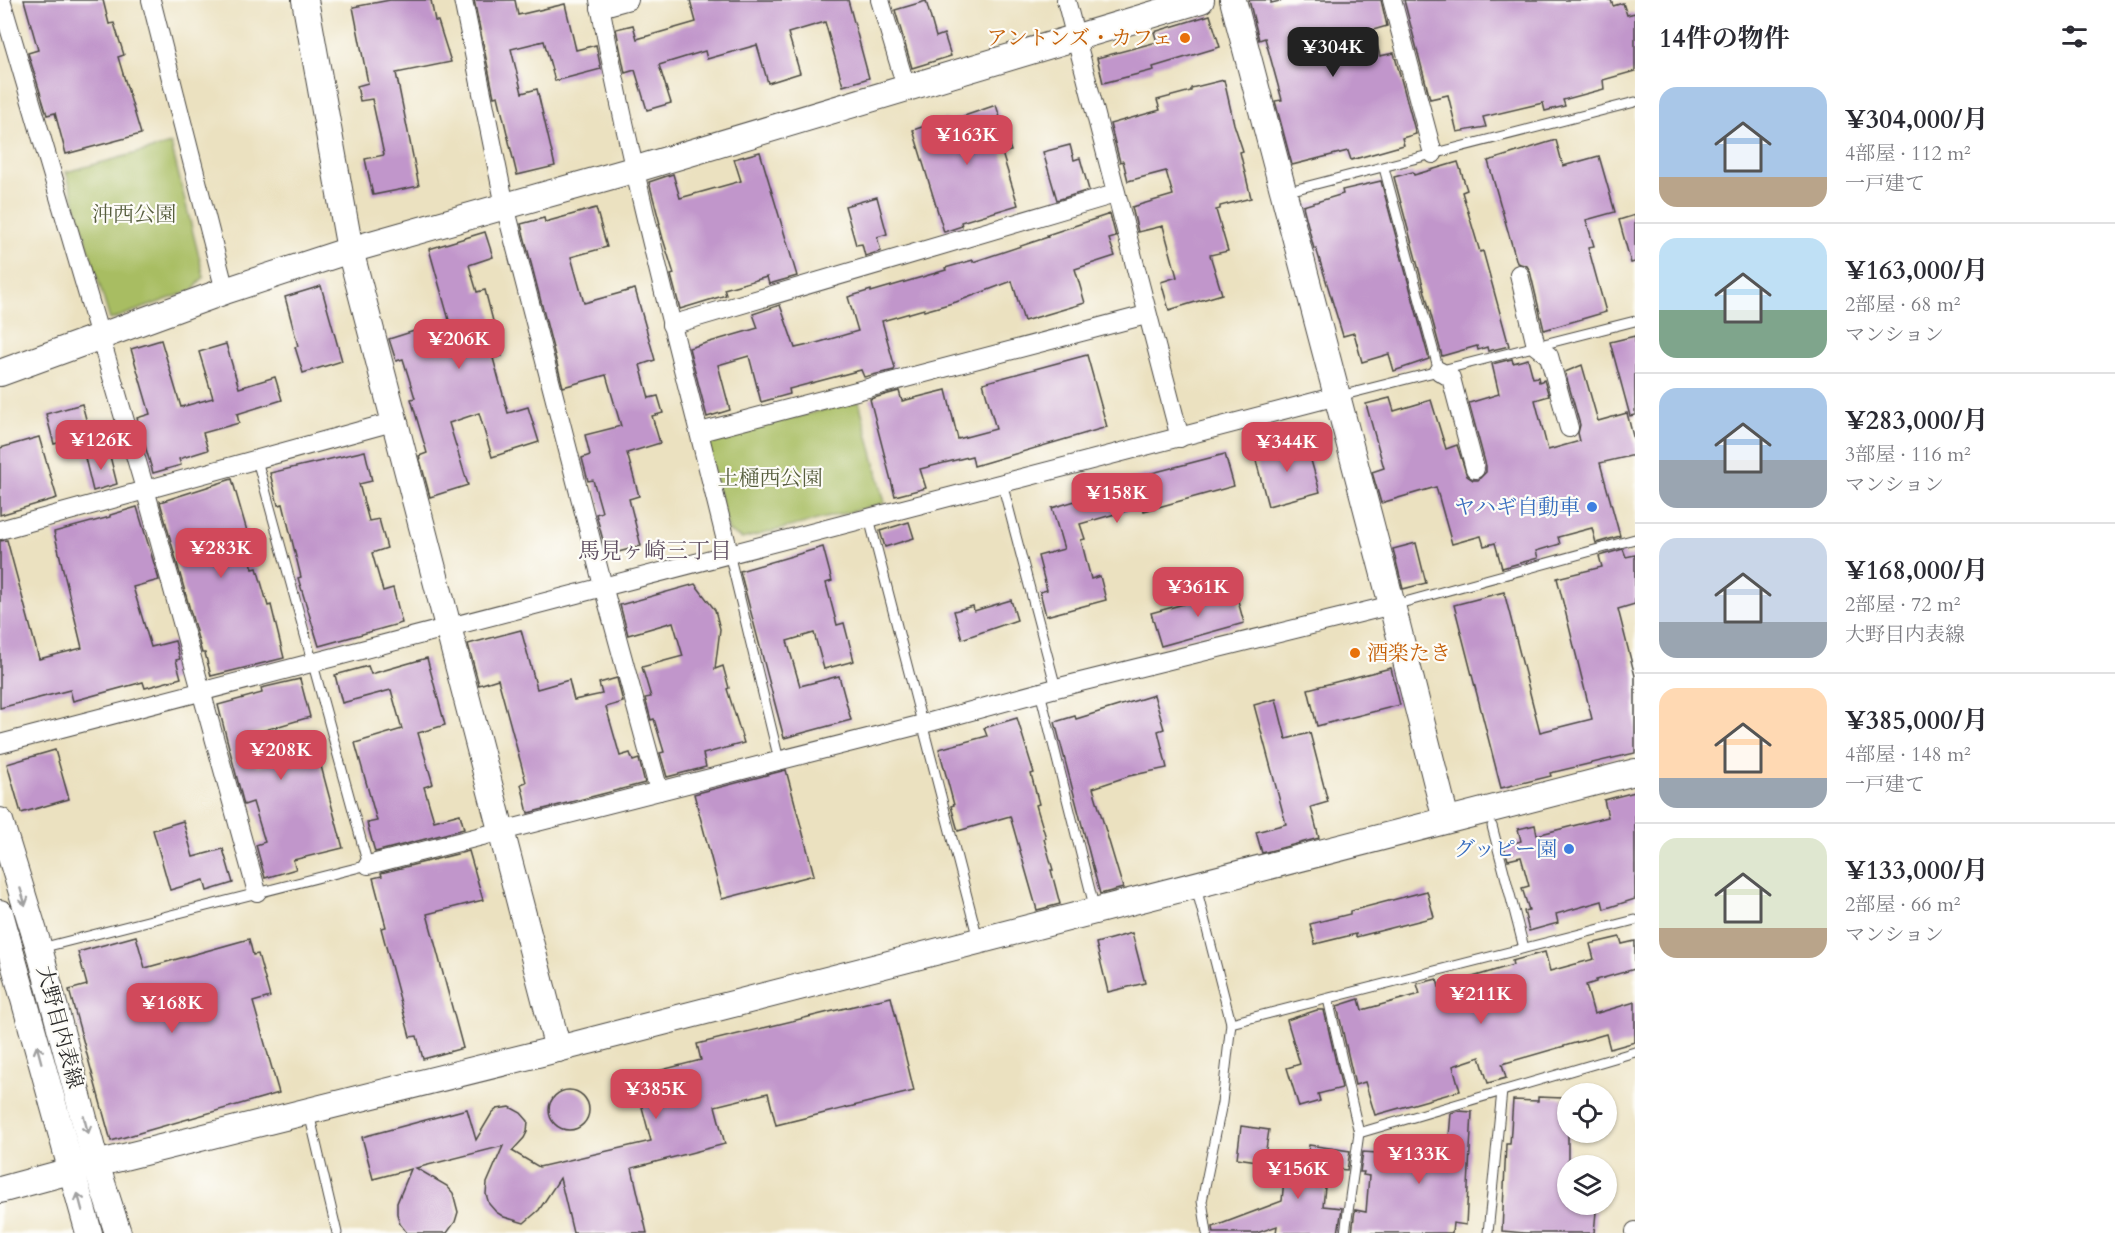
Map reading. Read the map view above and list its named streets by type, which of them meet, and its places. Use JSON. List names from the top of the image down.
{
  "streets": {
    "street": ["大野目内表線"]
  },
  "districts": ["馬見ヶ崎三丁目"],
  "parks": ["沖西公園", "土樋西公園"],
  "places": [
    "アントンズ・カフェ",
    "ヤハギ自動車",
    "酒楽たき",
    "グッピー園"
  ],
  "page": {
    "heading": "14件の物件",
    "price": [
      "¥304K",
      "¥163K",
      "¥206K",
      "¥126K",
      "¥344K",
      "¥158K",
      "¥283K",
      "¥361K",
      "¥208K",
      "¥211K",
      "¥168K",
      "¥385K",
      "¥133K",
      "¥156K"
    ],
    "list": [
      {
        "name": "¥304,000/月",
        "note": "4部屋 · 112 m² · 一戸建て"
      },
      {
        "name": "¥163,000/月",
        "note": "2部屋 · 68 m² · マンション"
      },
      {
        "name": "¥283,000/月",
        "note": "3部屋 · 116 m² · マンション"
      },
      {
        "name": "¥168,000/月",
        "note": "2部屋 · 72 m² · 大野目内表線"
      },
      {
        "name": "¥385,000/月",
        "note": "4部屋 · 148 m² · 一戸建て"
      },
      {
        "name": "¥133,000/月",
        "note": "2部屋 · 66 m² · マンション"
      }
    ]
  }
}
